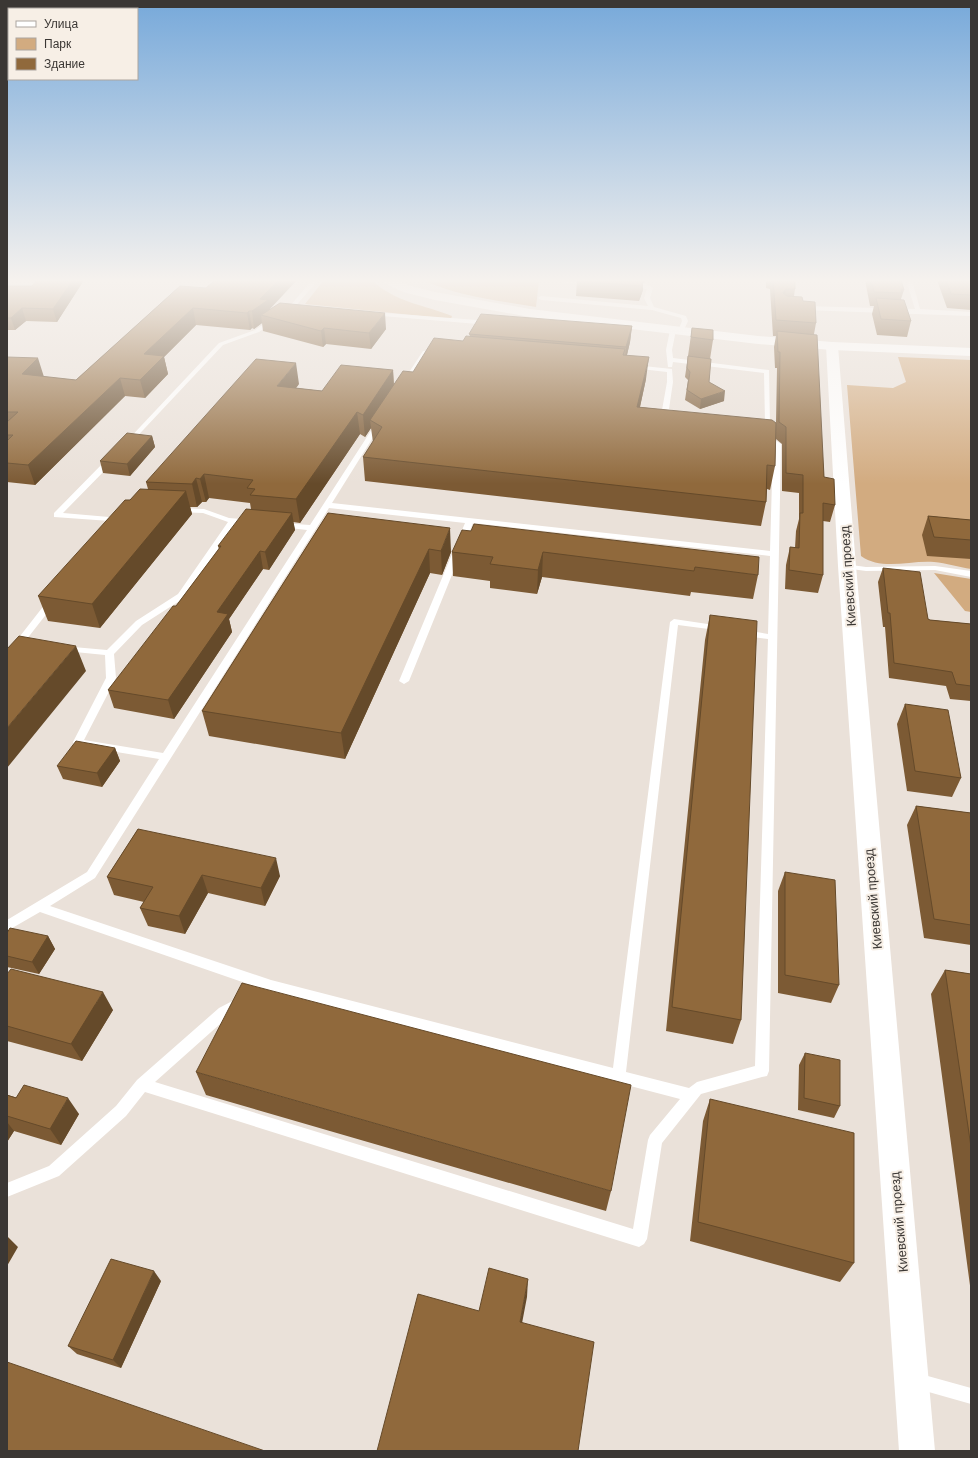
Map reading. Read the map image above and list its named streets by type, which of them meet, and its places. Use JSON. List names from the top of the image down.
{
  "streets": {
    "street": ["Киевский проезд"]
  },
  "legend": ["Улица", "Парк", "Здание"]
}
